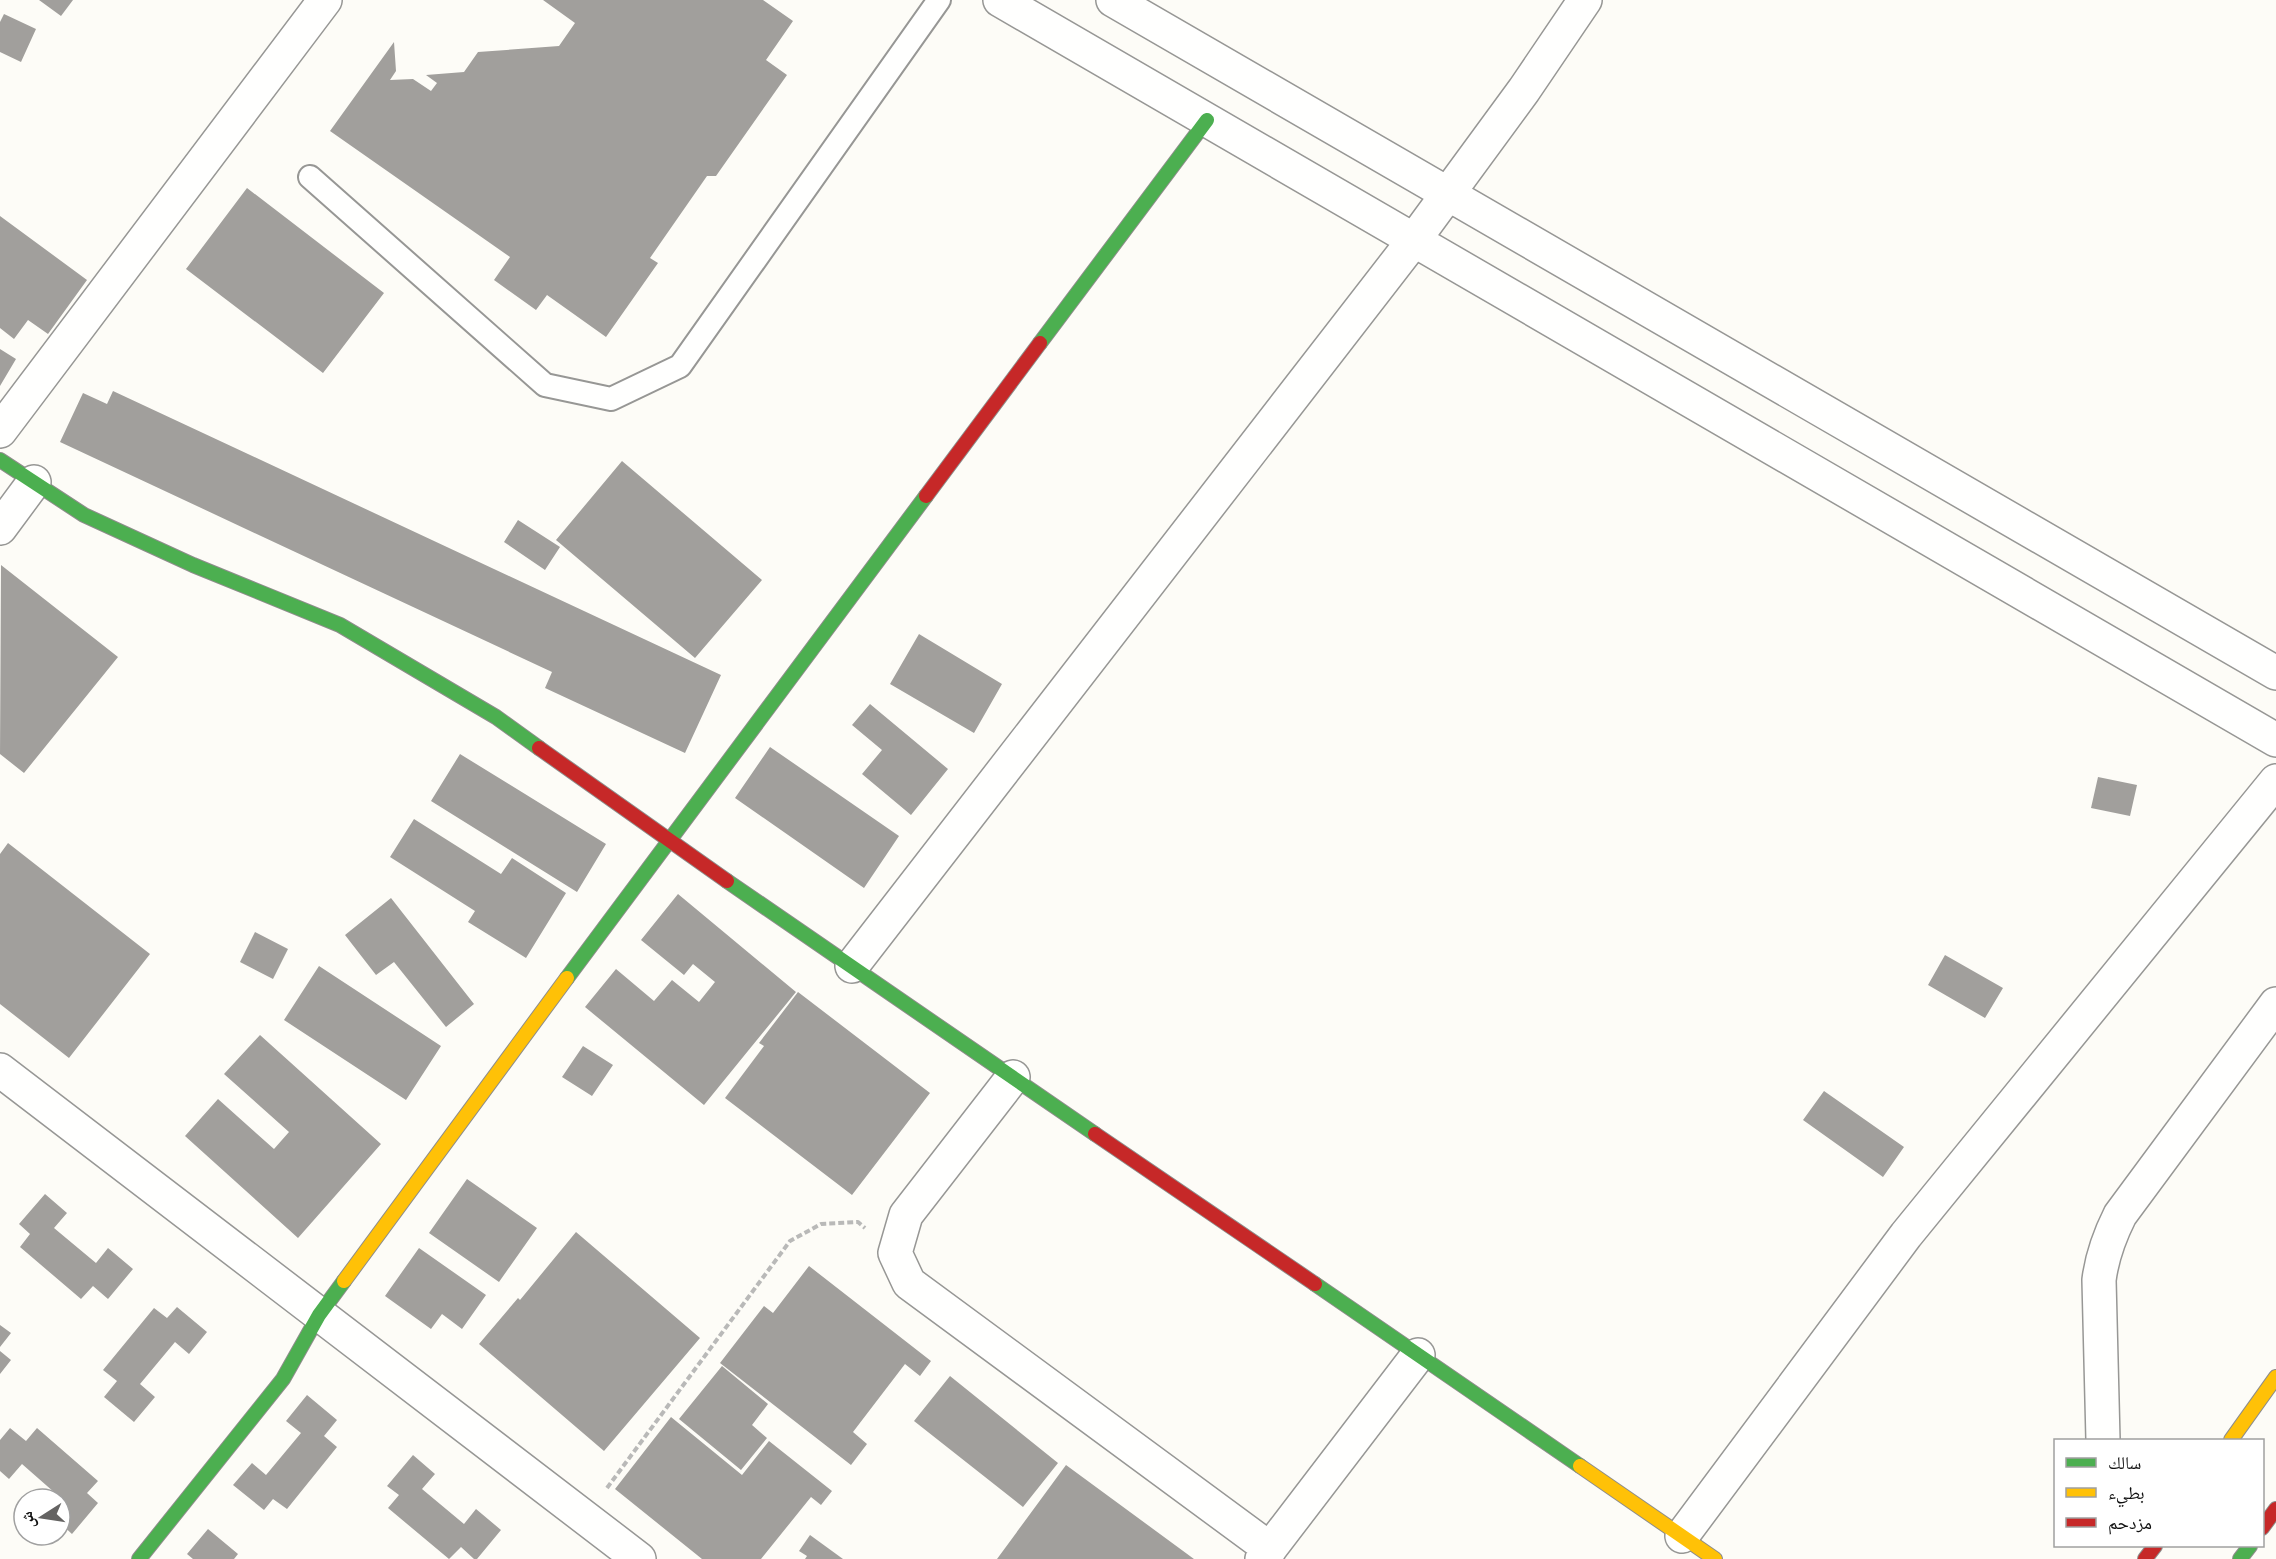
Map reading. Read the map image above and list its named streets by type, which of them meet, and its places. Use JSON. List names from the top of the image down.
{
  "legend": ["سالك", "بطيء", "مزدحم"],
  "north": "left"
}
